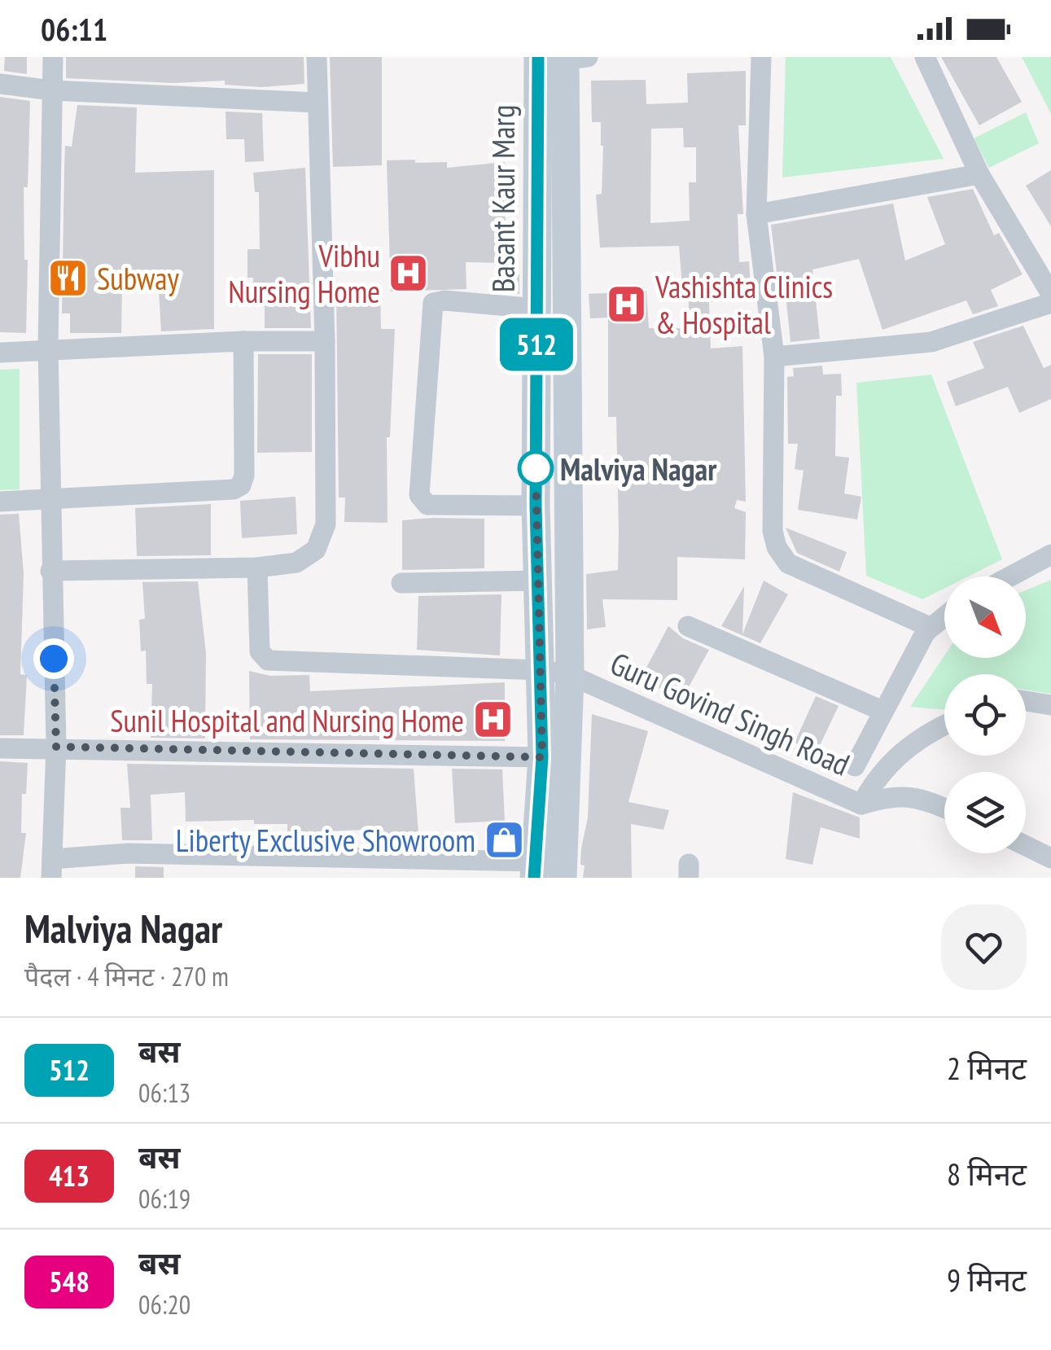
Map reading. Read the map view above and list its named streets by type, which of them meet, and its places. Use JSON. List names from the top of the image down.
{
  "streets": {
    "main road": ["Basant Kaur Marg"],
    "street": ["Guru Govind Singh Road"]
  },
  "crossings": [
    ["Basant Kaur Marg", "Guru Govind Singh Road"]
  ],
  "places": {
    "hospital": ["Vibhu Nursing Home", "Vashishta Clinics & Hospital", "Sunil Hospital and Nursing Home"],
    "restaurant": ["Subway"],
    "other": ["Malviya Nagar"],
    "shop": ["Liberty Exclusive Showroom"]
  },
  "lines": ["bus line 512"],
  "north": "bottom right",
  "page": {
    "status": "06:11",
    "on_map": "512",
    "heading": ["Malviya Nagar", "पैदल · 4 मिनट · 270 m"],
    "list": [
      {
        "mark": "512",
        "name": "बस",
        "note": "06:13",
        "value": "2 मिनट"
      },
      {
        "mark": "413",
        "name": "बस",
        "note": "06:19",
        "value": "8 मिनट"
      },
      {
        "mark": "548",
        "name": "बस",
        "note": "06:20",
        "value": "9 मिनट"
      }
    ]
  }
}
